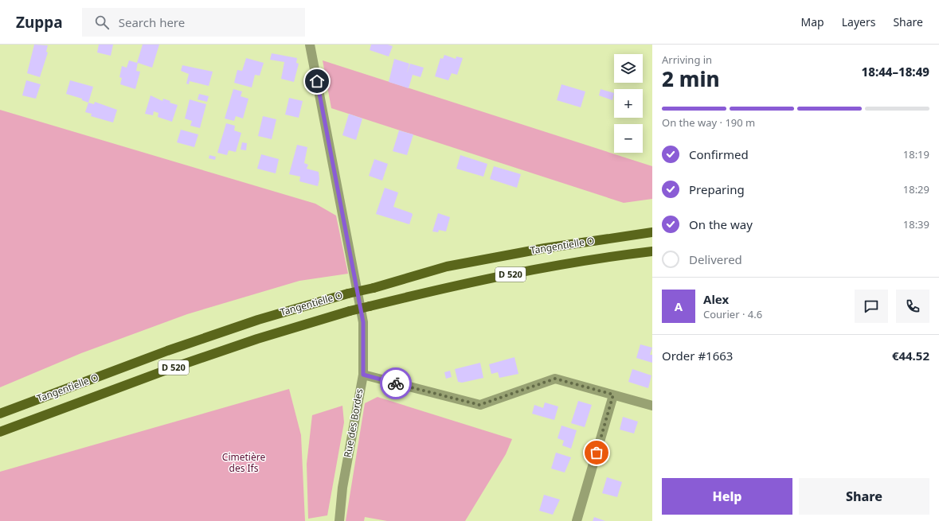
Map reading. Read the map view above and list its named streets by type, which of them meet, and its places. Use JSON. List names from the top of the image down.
{
  "streets": {
    "main road": ["Tangentielle O", "D 520"],
    "street": ["Rue des Bordes"]
  },
  "parks": ["Cimetière des Ifs"],
  "page": {
    "header": "Zuppa",
    "search": "Search here",
    "nav": ["Map", "Layers", "Share"],
    "heading": ["2 min", "Arriving in", "18:44–18:49"],
    "panel": [
      "Alex",
      "Courier · 4.6",
      "Order #1663",
      "€44.52"
    ],
    "map_buttons": ["+", "−"],
    "bar": "On the way · 190 m",
    "list": [
      ["Confirmed", "18:19"],
      ["Preparing", "18:29"],
      ["On the way", "18:39"],
      "Delivered"
    ],
    "round": "A",
    "buttons": ["Help", "Share"]
  }
}
